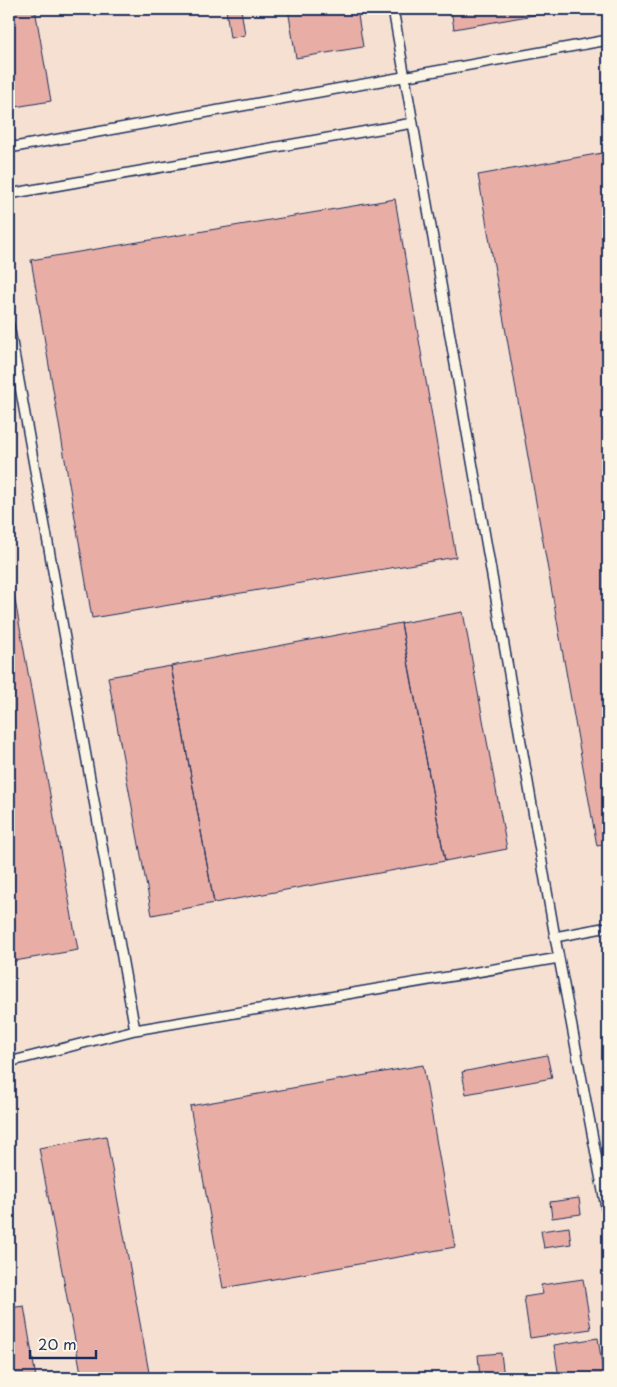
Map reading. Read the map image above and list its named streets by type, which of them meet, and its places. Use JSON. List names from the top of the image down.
{
  "scale_bar": "20 m"
}
